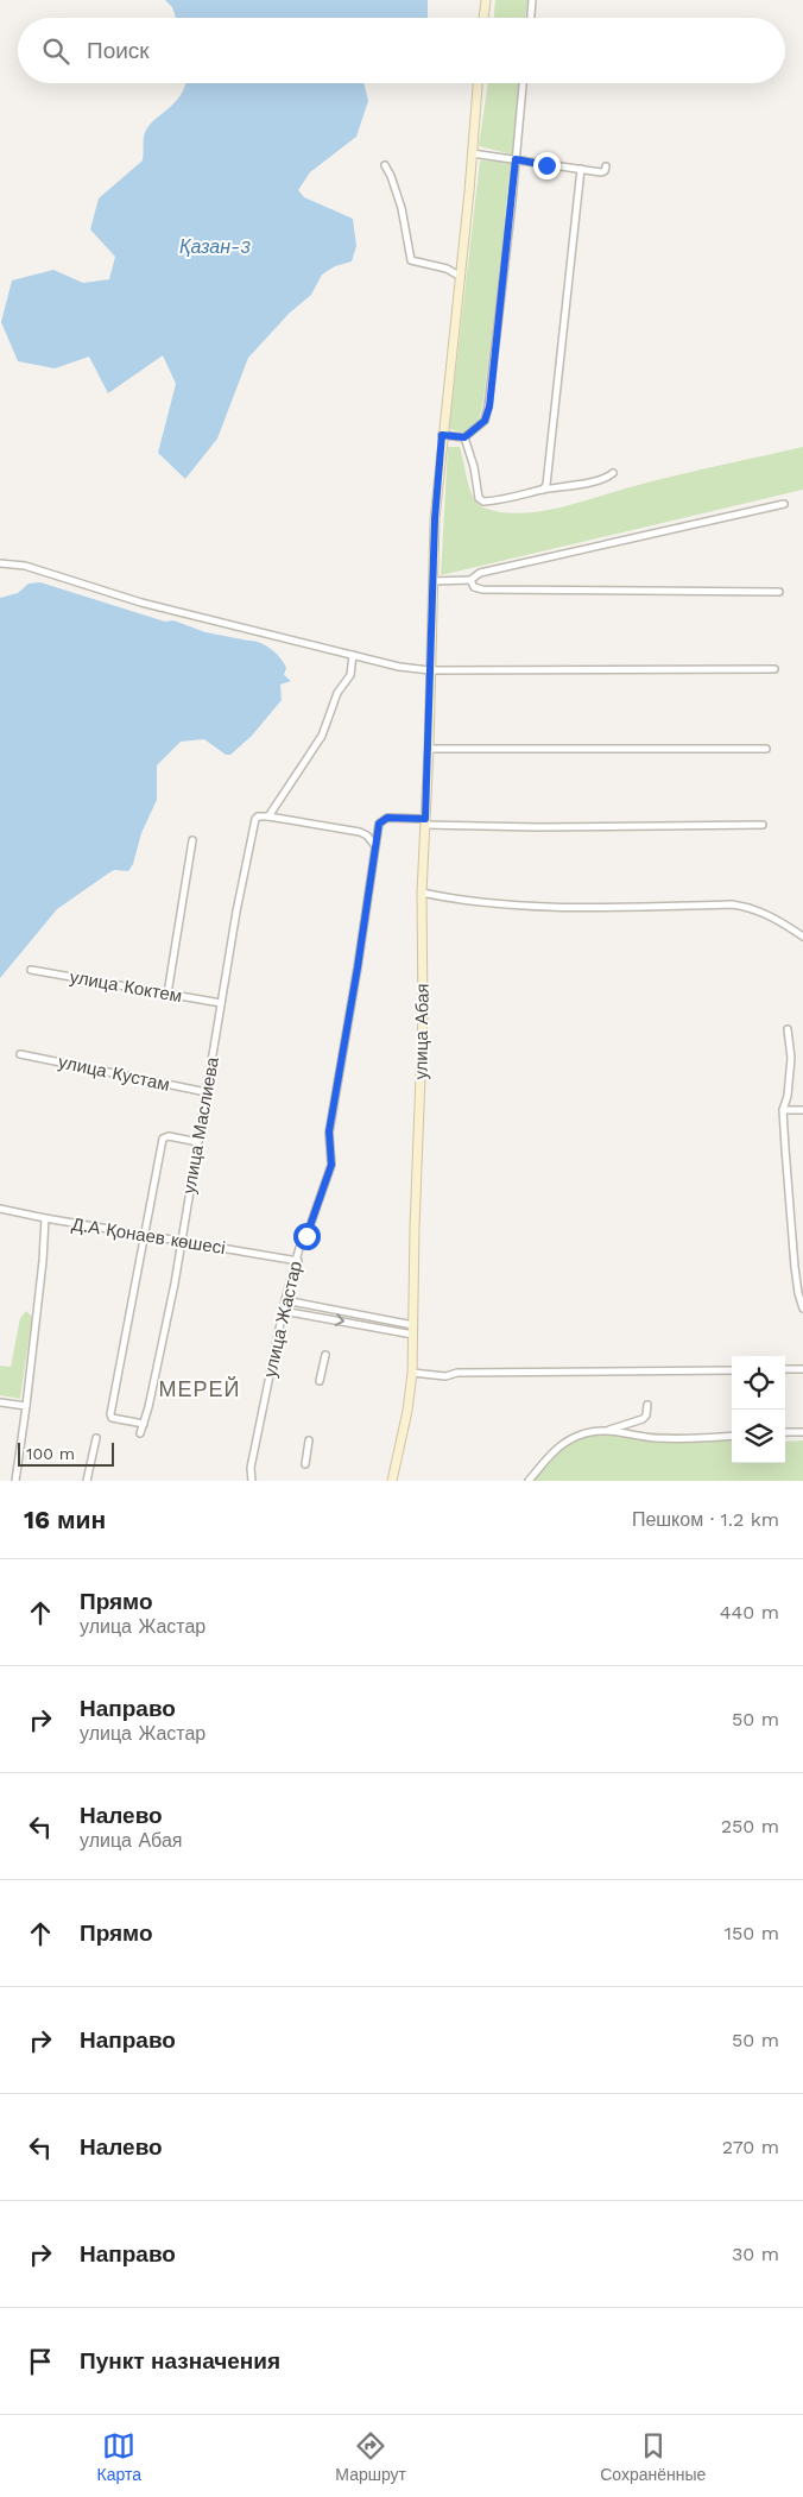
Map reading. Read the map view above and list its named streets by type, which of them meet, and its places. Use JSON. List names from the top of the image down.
{
  "streets": {
    "main road": ["улица Абая"],
    "street": [
      "улица Коктем",
      "улица Кустам",
      "улица Маслиева",
      "Д.А Қонаев көшесі",
      "улица Жастар"
    ]
  },
  "crossings": [
    ["улица Коктем", "улица Маслиева"],
    ["улица Абая", "улица Жастар"],
    ["улица Кустам", "улица Маслиева"],
    ["улица Маслиева", "Д.А Қонаев көшесі"],
    ["Д.А Қонаев көшесі", "улица Жастар"]
  ],
  "districts": ["МЕРЕЙ"],
  "water": ["Қазан-3"],
  "scale_bar": "100 m",
  "page": {
    "search": "Поиск",
    "scale": "100 m",
    "heading": ["16 мин", "Пешком · 1.2 km"],
    "list": [
      ["Прямо", "улица Жастар", "440 m"],
      ["Направо", "улица Жастар", "50 m"],
      ["Налево", "улица Абая", "250 m"],
      ["Прямо", "150 m"],
      ["Направо", "50 m"],
      ["Налево", "270 m"],
      ["Направо", "30 m"],
      "Пункт назначения"
    ],
    "nav": ["Карта", "Маршрут", "Сохранённые"]
  }
}
